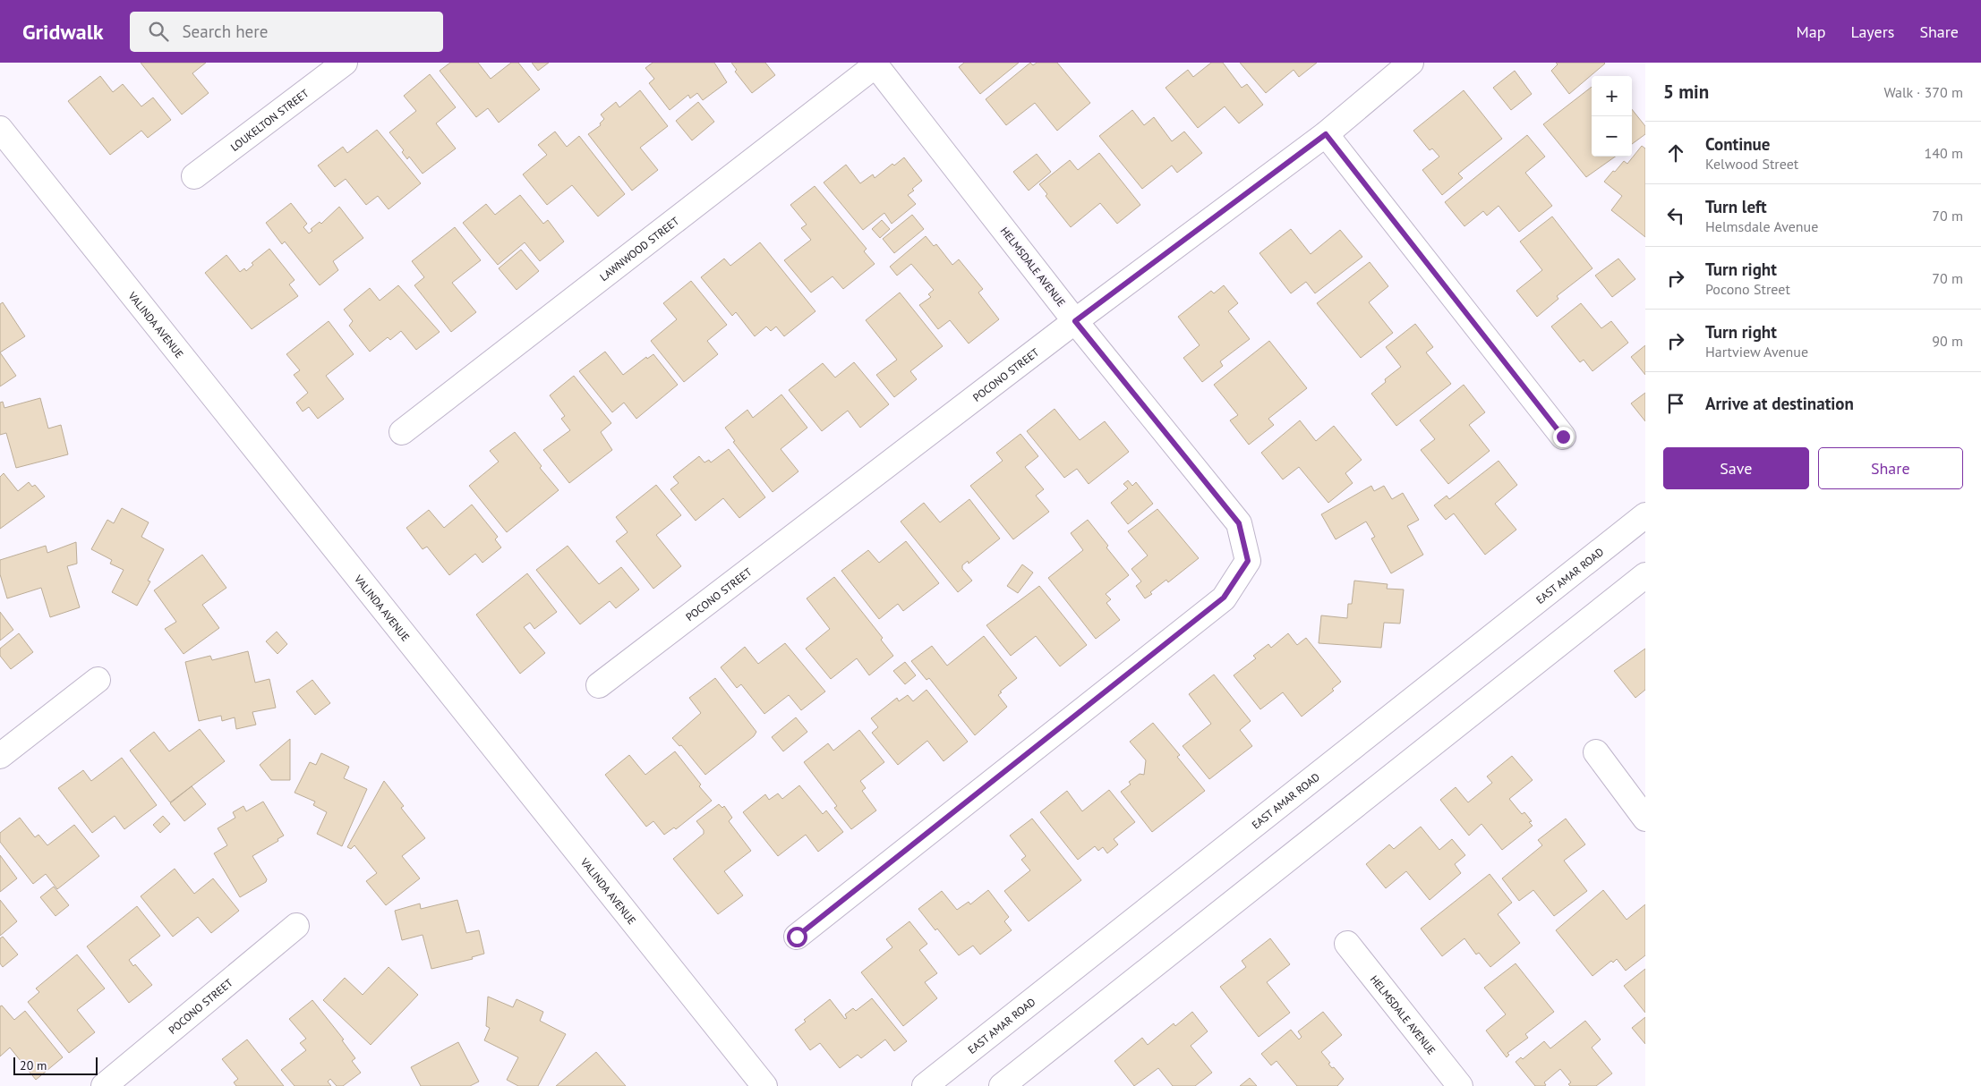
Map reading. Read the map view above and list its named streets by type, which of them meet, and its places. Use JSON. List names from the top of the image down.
{
  "streets": {
    "street": [
      "LOUKELTON STREET",
      "LAWNWOOD STREET",
      "HELMSDALE AVENUE",
      "VALINDA AVENUE",
      "POCONO STREET",
      "EAST AMAR ROAD"
    ]
  },
  "crossings": [
    ["LAWNWOOD STREET", "HELMSDALE AVENUE"],
    ["HELMSDALE AVENUE", "POCONO STREET"]
  ],
  "scale_bar": "20 m",
  "page": {
    "header": "Gridwalk",
    "search": "Search here",
    "nav": ["Map", "Layers", "Share"],
    "heading": ["5 min", "Walk · 370 m"],
    "map_buttons": ["+", "−"],
    "list": [
      ["Continue", "Kelwood Street", "140 m"],
      ["Turn left", "Helmsdale Avenue", "70 m"],
      ["Turn right", "Pocono Street", "70 m"],
      ["Turn right", "Hartview Avenue", "90 m"],
      "Arrive at destination"
    ],
    "buttons": ["Save", "Share"],
    "scale": "20 m"
  }
}
